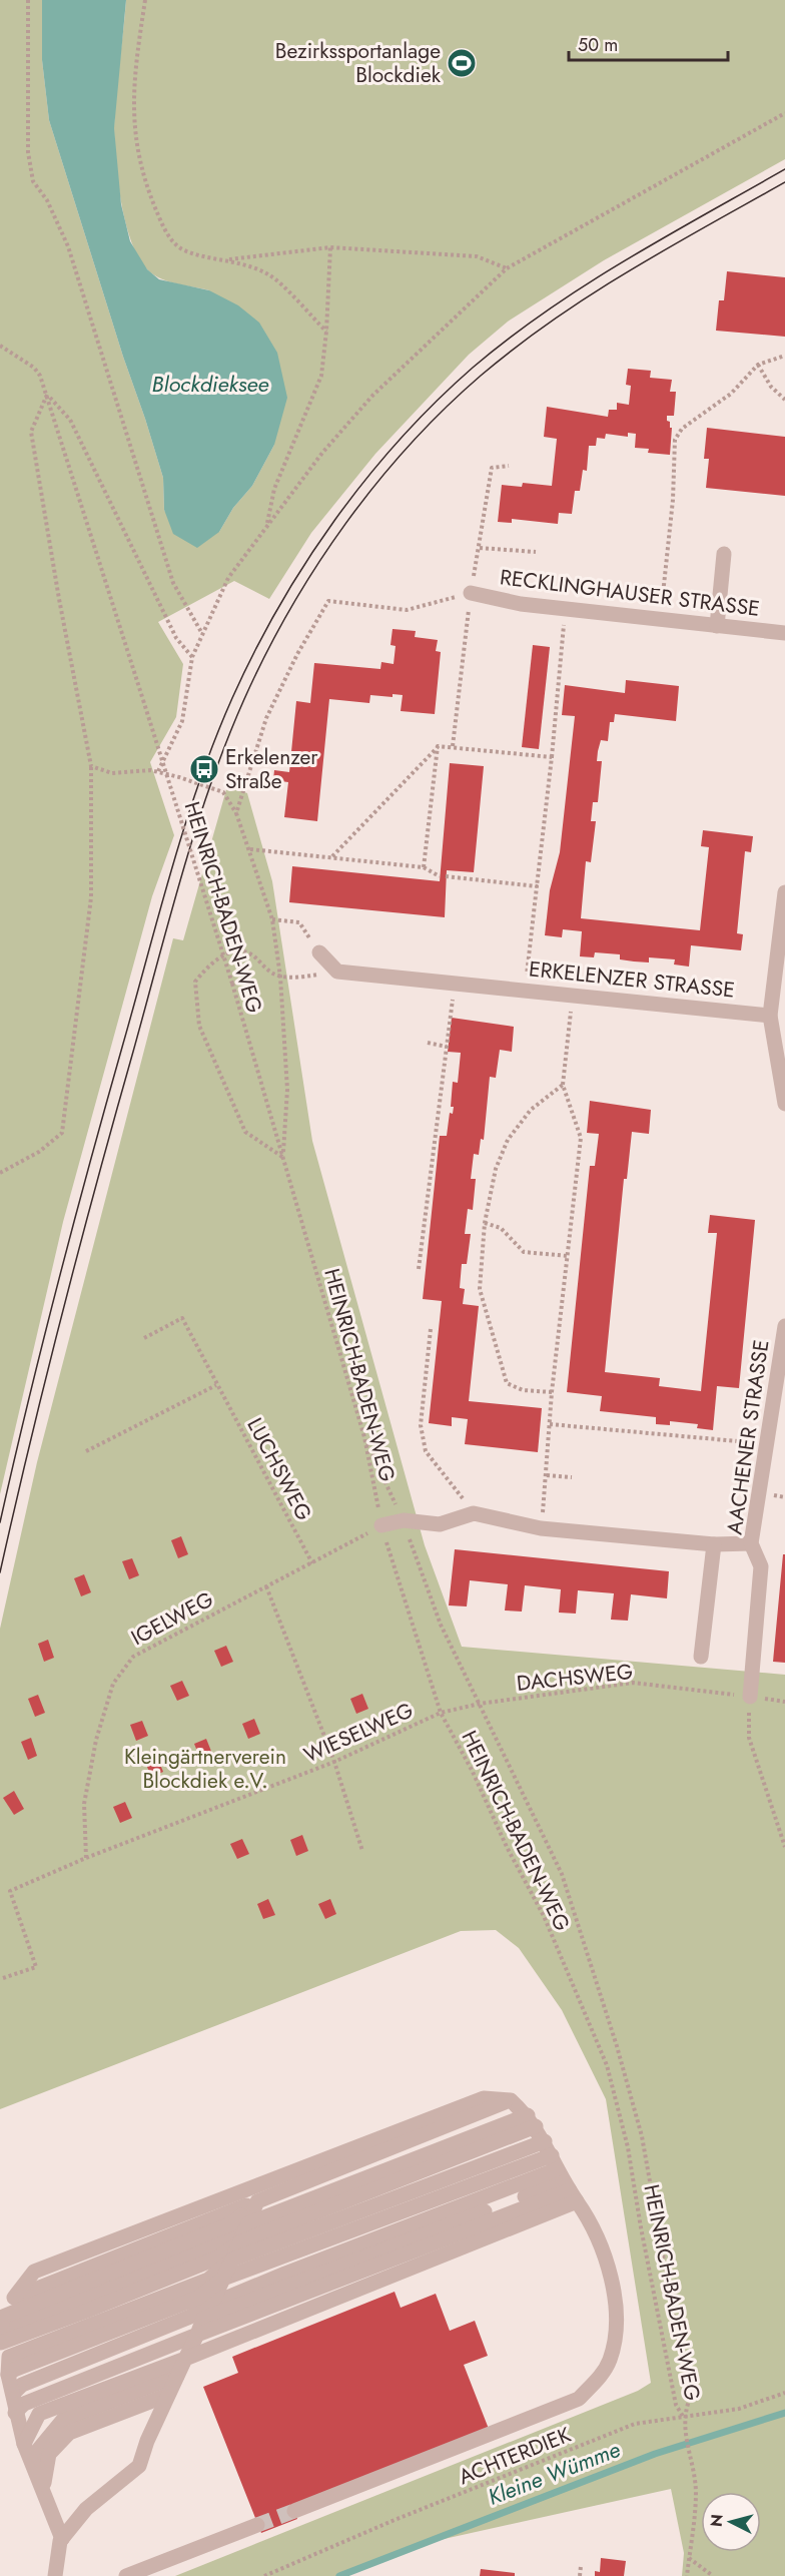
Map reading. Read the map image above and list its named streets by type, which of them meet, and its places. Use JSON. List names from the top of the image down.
{
  "streets": {
    "street": ["RECKLINGHAUSER STRASSE", "ERKELENZER STRASSE", "AACHENER STRASSE"],
    "path": [
      "HEINRICH-BADEN-WEG",
      "LUCHSWEG",
      "IGELWEG",
      "DACHSWEG",
      "WIESELWEG",
      "ACHTERDIEK"
    ]
  },
  "crossings": [
    ["HEINRICH-BADEN-WEG", "IGELWEG"],
    ["HEINRICH-BADEN-WEG", "DACHSWEG"],
    ["HEINRICH-BADEN-WEG", "WIESELWEG"],
    ["HEINRICH-BADEN-WEG", "ACHTERDIEK"],
    ["AACHENER STRASSE", "DACHSWEG"],
    ["LUCHSWEG", "IGELWEG"],
    ["IGELWEG", "WIESELWEG"],
    ["DACHSWEG", "WIESELWEG"]
  ],
  "water": ["Blockdieksee", "Kleine Wümme"],
  "parks": ["Kleingärtnerverein Blockdiek e.V."],
  "places": {
    "sports": ["Bezirkssportanlage Blockdiek"],
    "bus stop": ["Erkelenzer Straße"]
  },
  "scale_bar": "50 m",
  "north": "left"
}
